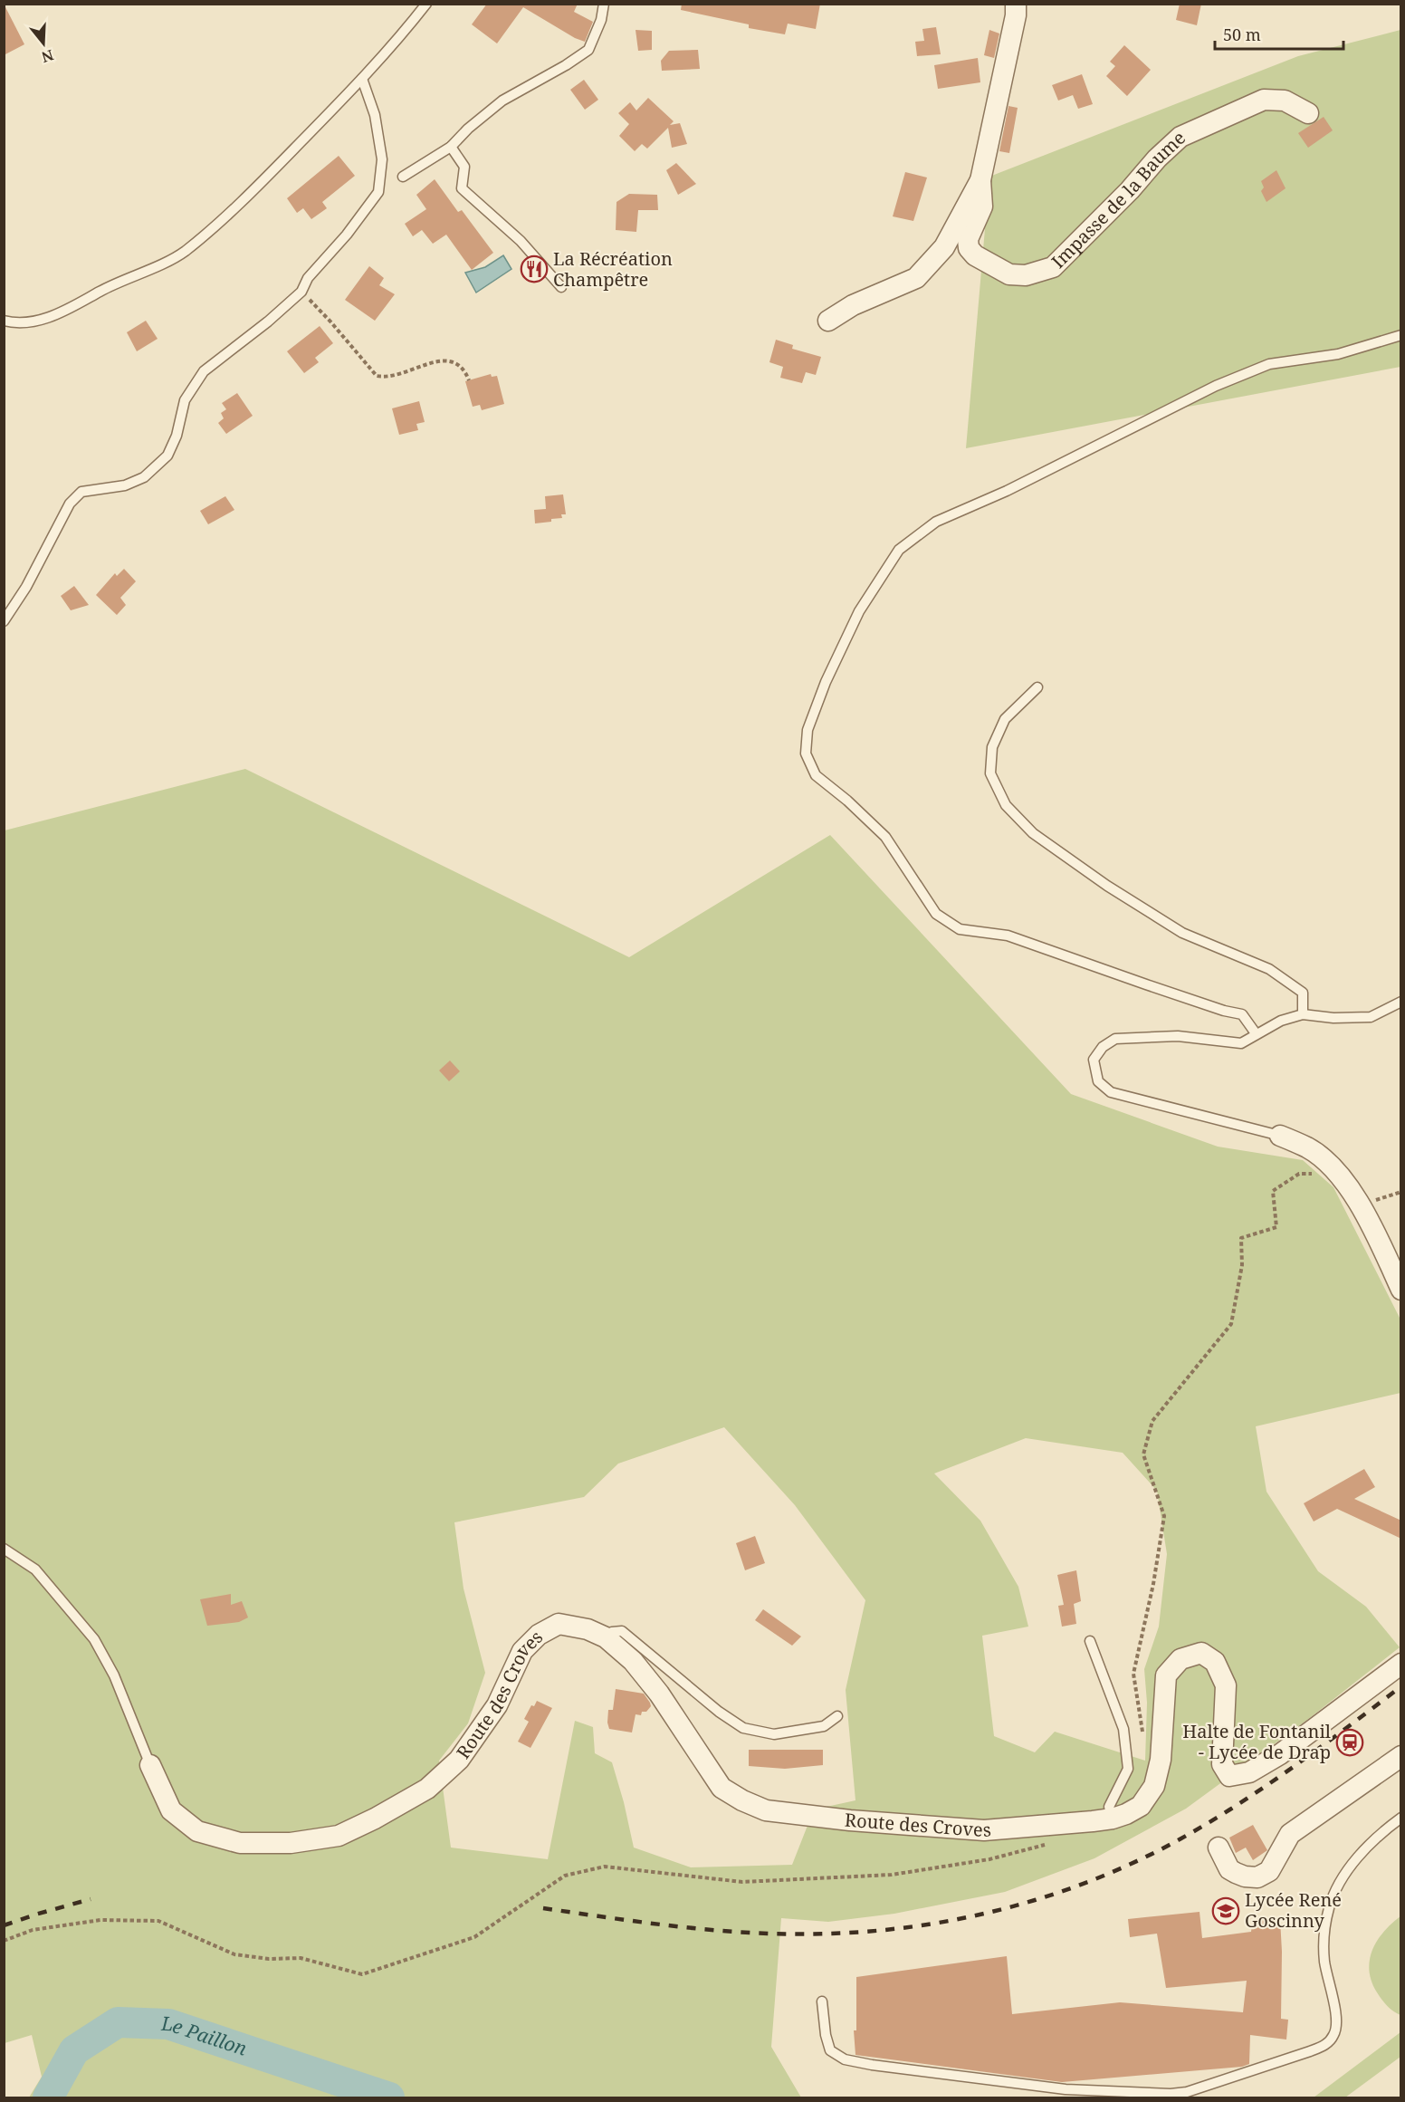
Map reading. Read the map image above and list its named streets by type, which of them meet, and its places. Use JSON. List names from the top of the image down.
{
  "streets": {
    "street": ["Impasse de la Baume", "Route des Croves"]
  },
  "water": ["Le Paillon"],
  "places": {
    "restaurant": ["La Récréation Champêtre"],
    "station": ["Halte de Fontanil - Lycée de Drap"],
    "school or university": ["Lycée René Goscinny"]
  },
  "scale_bar": "50 m",
  "north": "bottom"
}
